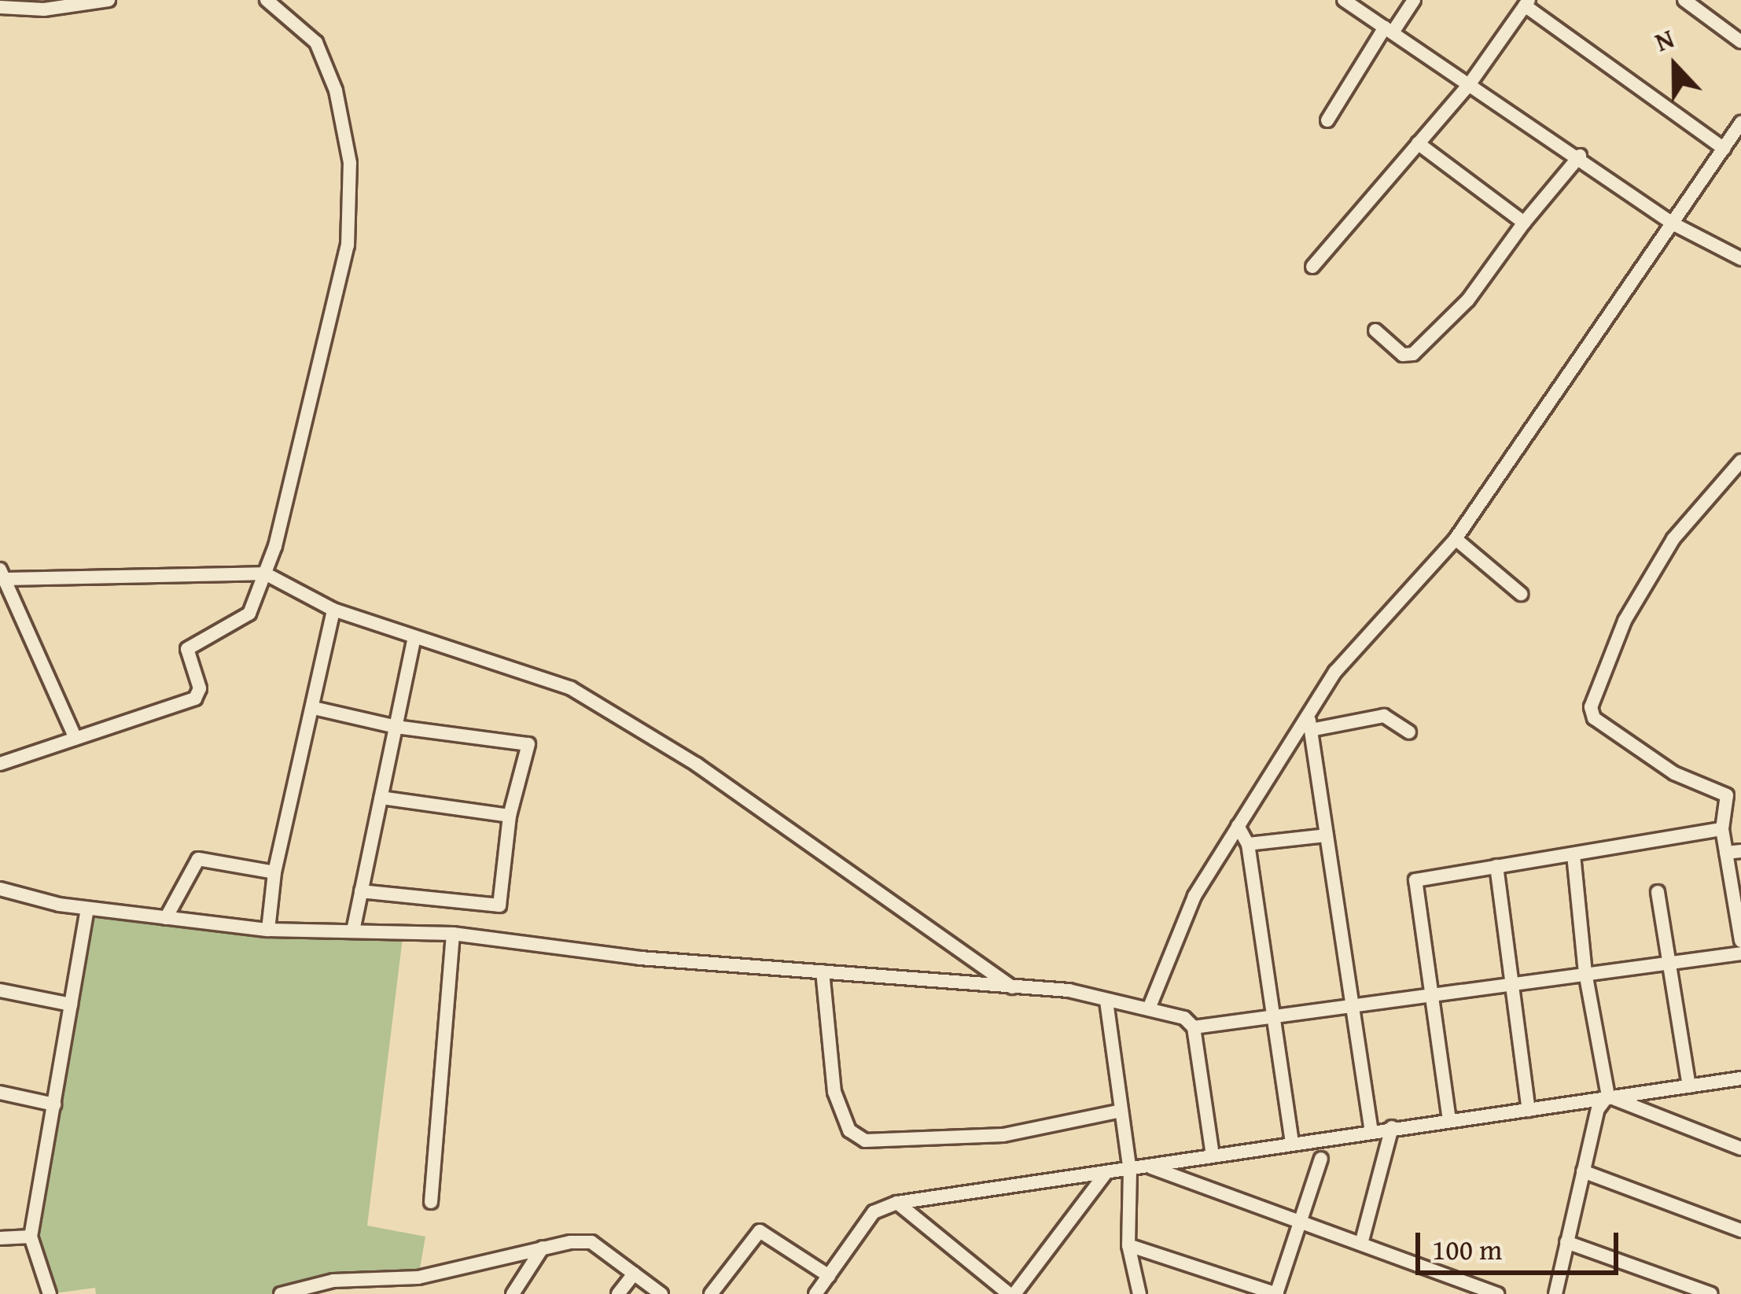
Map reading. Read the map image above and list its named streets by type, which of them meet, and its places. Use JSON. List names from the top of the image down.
{
  "scale_bar": "100 m",
  "north": "top"
}
